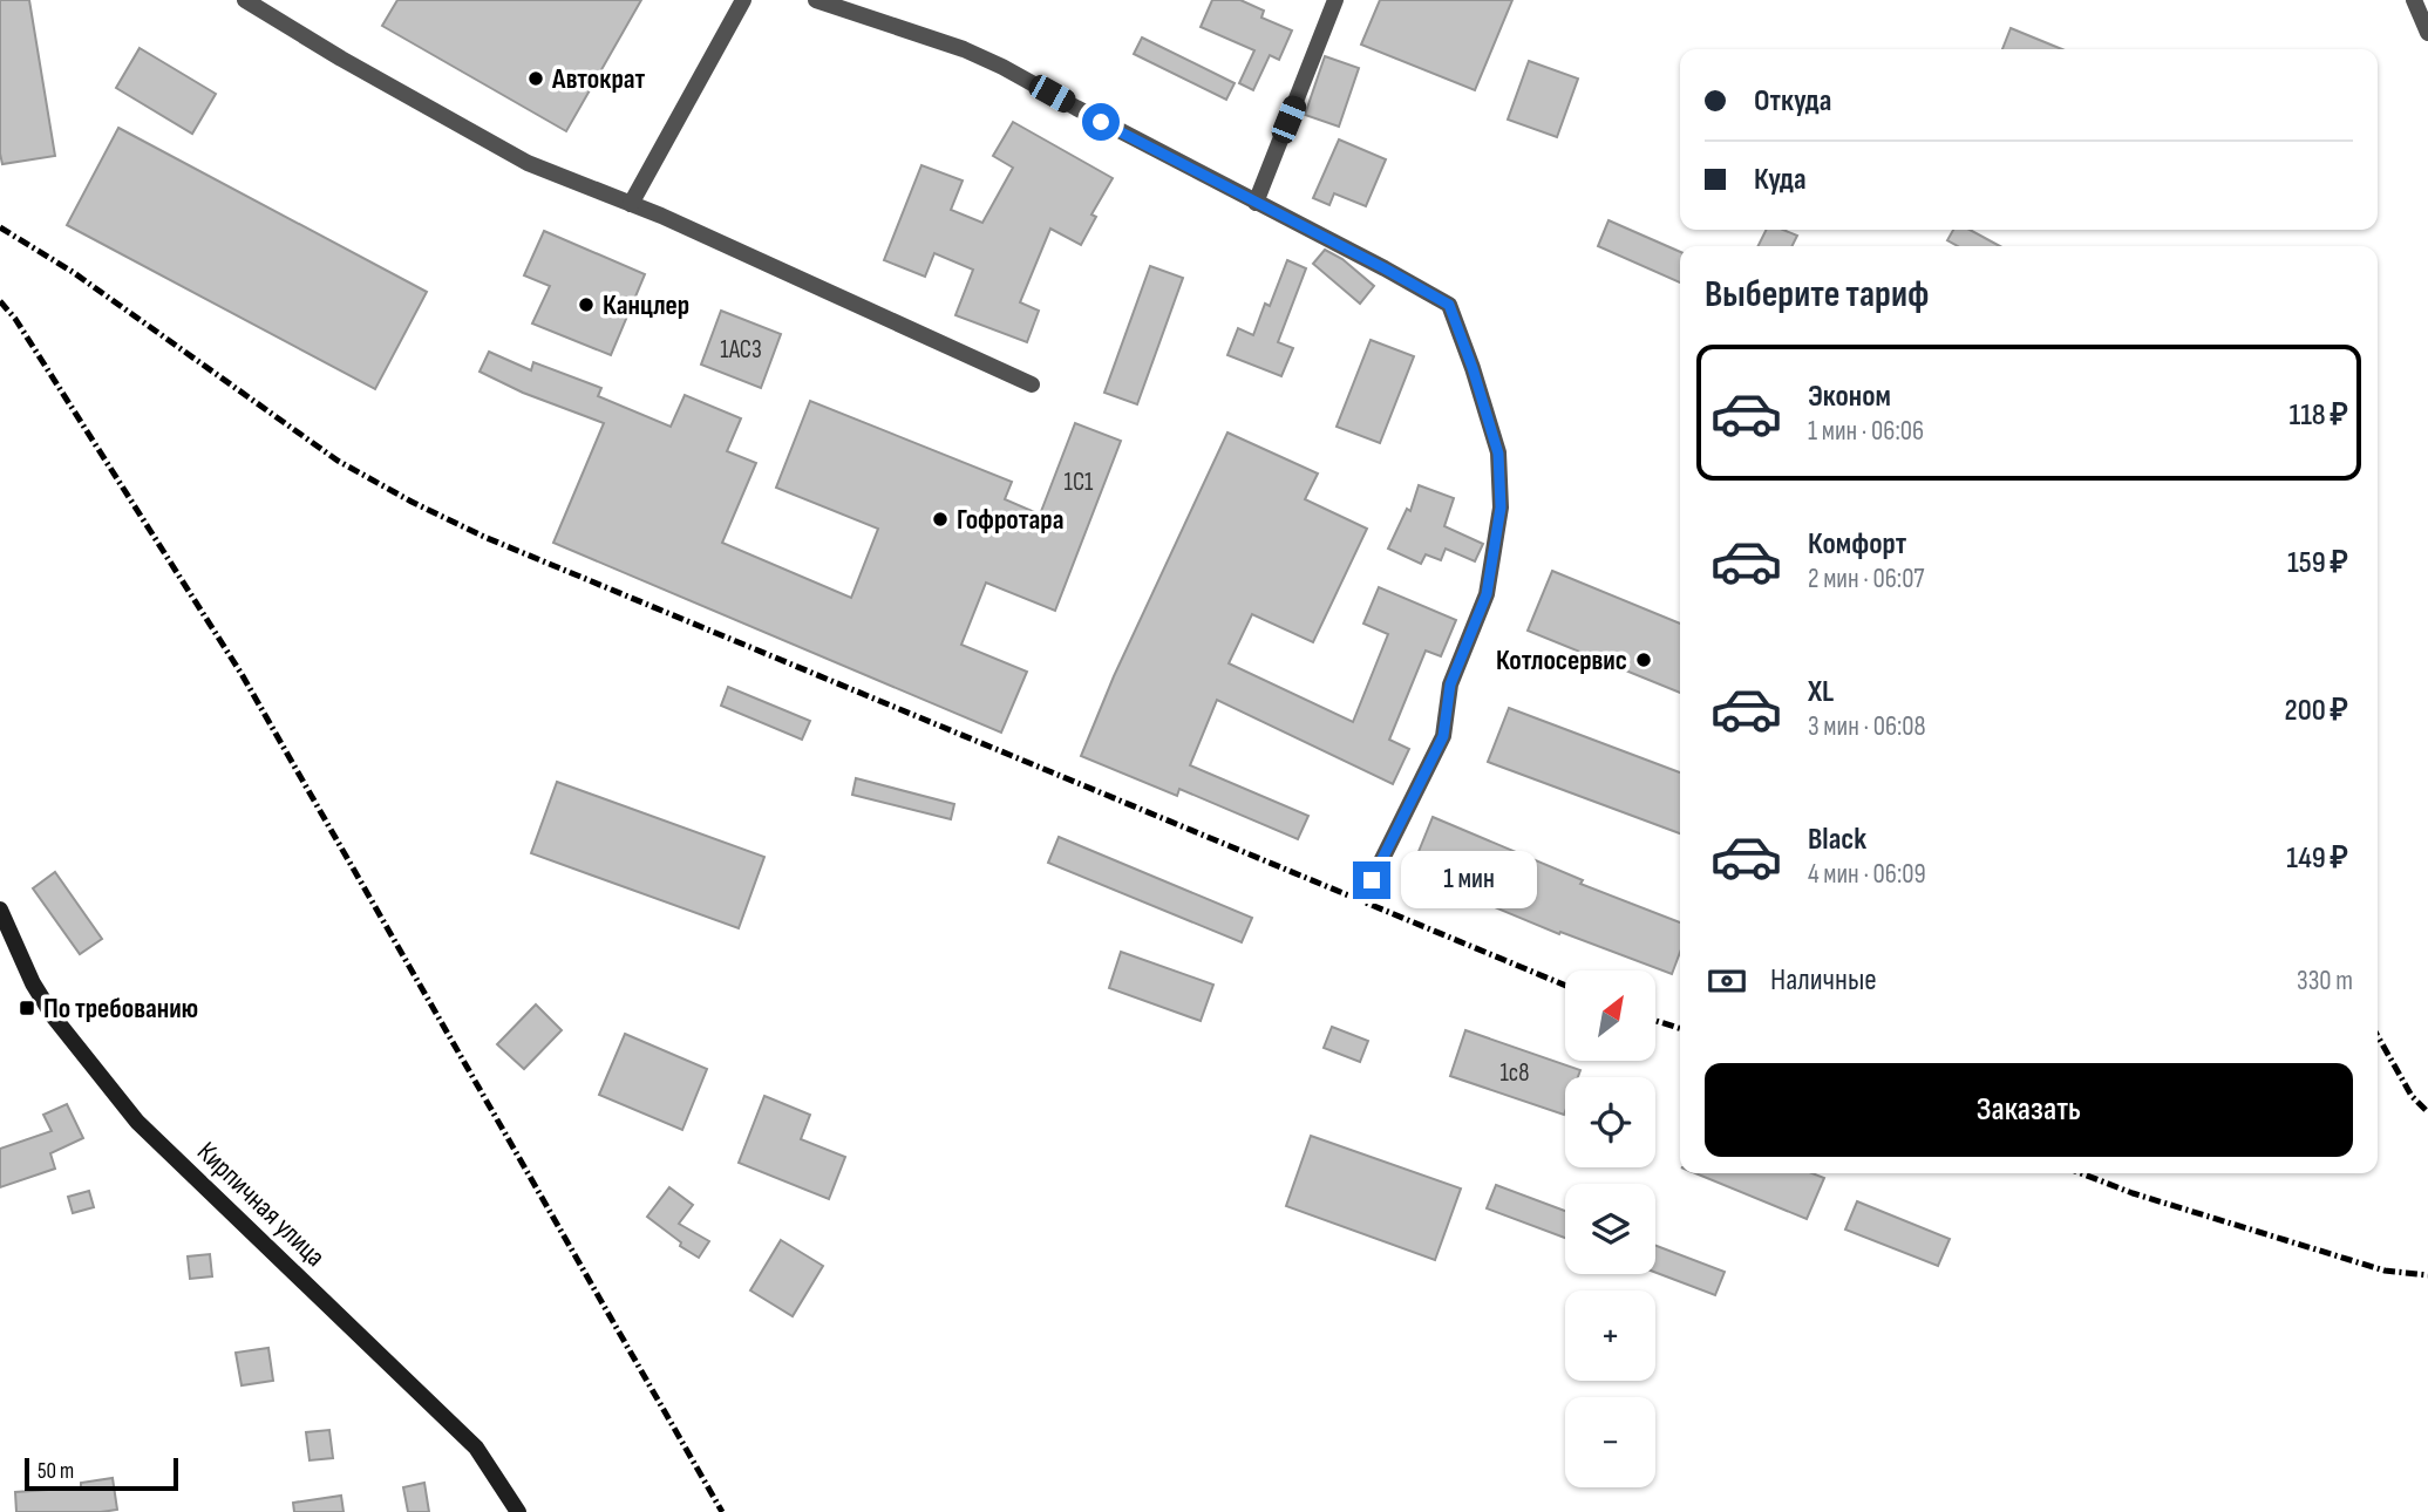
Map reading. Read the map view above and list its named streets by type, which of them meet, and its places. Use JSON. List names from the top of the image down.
{
  "streets": {
    "street": ["Кирпичная улица"]
  },
  "places": {
    "other": [
      "Автократ",
      "Канцлер",
      "Гофротара",
      "Котлосервис"
    ],
    "transit": ["По требованию"]
  },
  "house_numbers": ["1АС3", "1С1", "1с8"],
  "scale_bar": "50 m",
  "north": "top right",
  "page": {
    "banner": ["Откуда", "Куда"],
    "heading": "Выберите тариф",
    "list": [
      {
        "name": "Эконом",
        "note": "1 мин · 06:06",
        "value": "118 ₽"
      },
      {
        "name": "Комфорт",
        "note": "2 мин · 06:07",
        "value": "159 ₽"
      },
      {
        "name": "XL",
        "note": "3 мин · 06:08",
        "value": "200 ₽"
      },
      {
        "name": "Black",
        "note": "4 мин · 06:09",
        "value": "149 ₽"
      }
    ],
    "bubble": "1 мин",
    "pay": ["Наличные", "330 m"],
    "map_buttons": ["+", "−"],
    "buttons": "Заказать",
    "scale": "50 m"
  }
}
